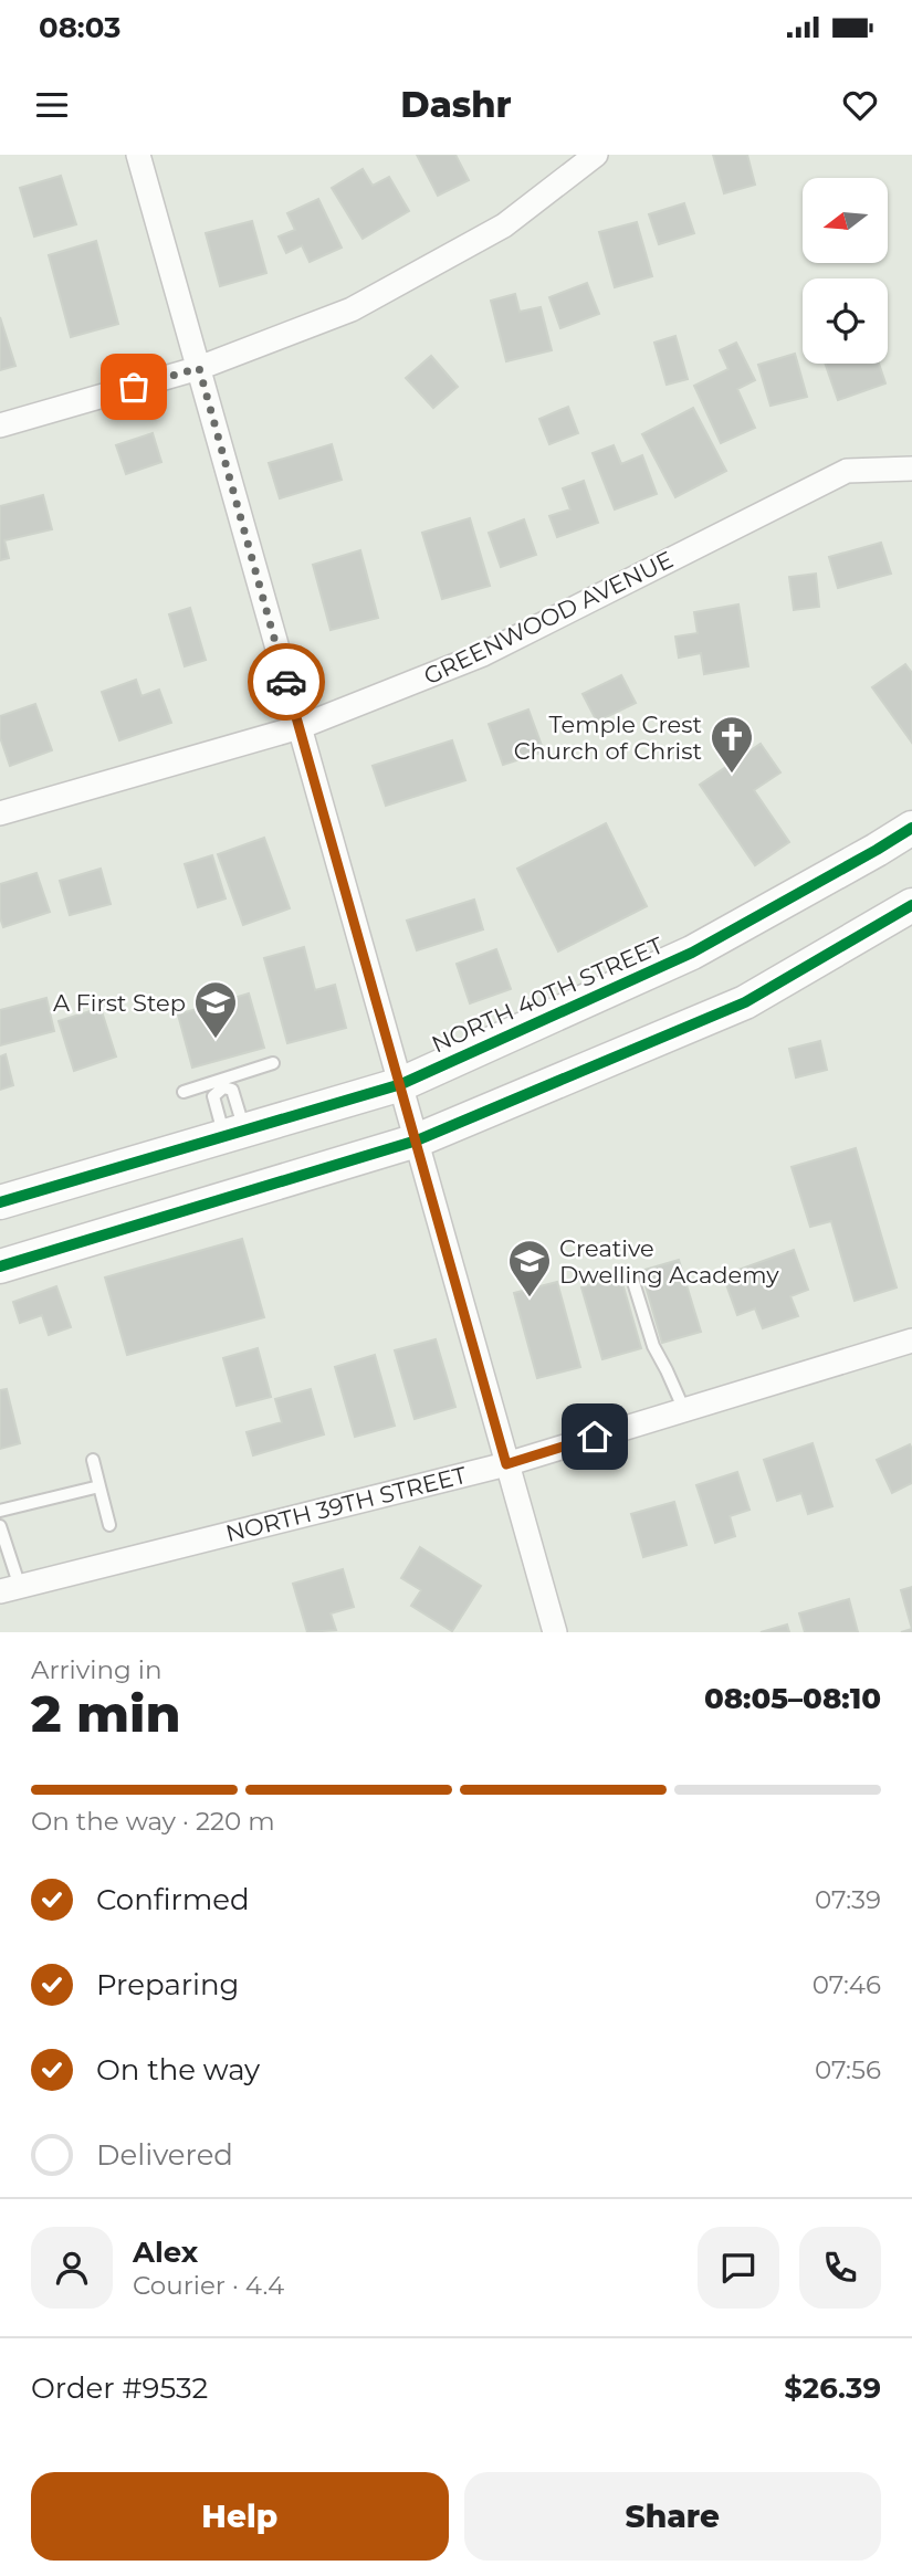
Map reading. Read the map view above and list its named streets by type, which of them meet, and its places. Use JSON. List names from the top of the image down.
{
  "streets": {
    "main road": ["NORTH 40TH STREET"],
    "street": ["GREENWOOD AVENUE", "NORTH 39TH STREET"]
  },
  "places": {
    "church": ["Temple Crest Church of Christ"],
    "school or university": ["A First Step", "Creative Dwelling Academy"]
  },
  "north": "left",
  "page": {
    "status": "08:03",
    "header": "Dashr",
    "heading": ["2 min", "Arriving in", "08:05–08:10"],
    "panel": [
      "Alex",
      "Courier · 4.4",
      "Order #9532",
      "$26.39"
    ],
    "bar": "On the way · 220 m",
    "list": [
      ["Confirmed", "07:39"],
      ["Preparing", "07:46"],
      ["On the way", "07:56"],
      "Delivered"
    ],
    "buttons": ["Help", "Share"]
  }
}
